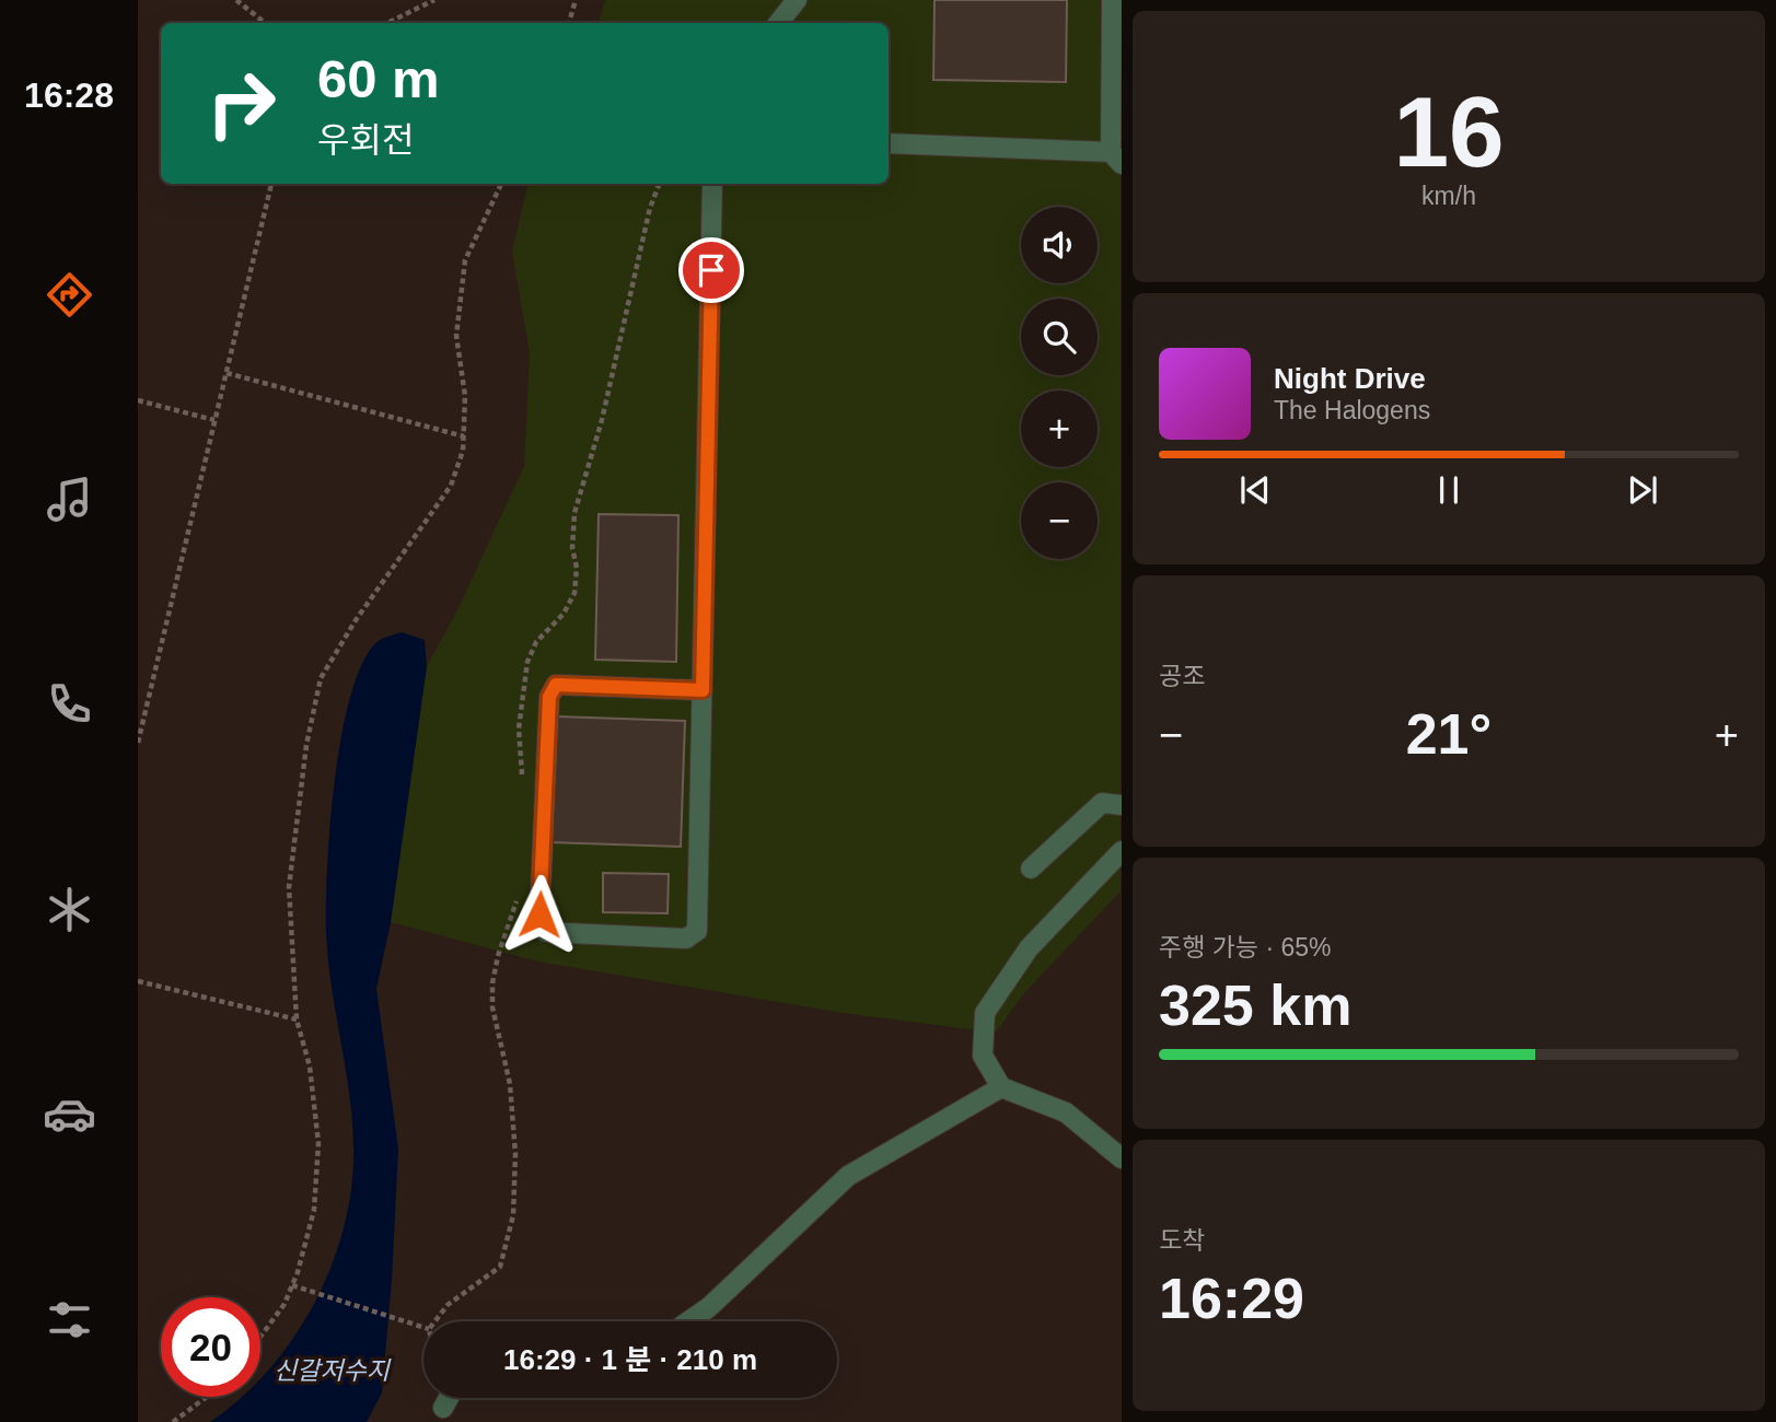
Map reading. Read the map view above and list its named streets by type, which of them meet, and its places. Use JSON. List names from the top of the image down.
{
  "water": ["신갈저수지"],
  "page": {
    "tabs": "16:28",
    "tile": [
      ["16", "km/h"],
      "공조",
      ["주행 가능 · 65%", "325 km"],
      ["도착", "16:29"]
    ],
    "turn": ["60 m", "우회전"],
    "map_buttons": ["+", "−"],
    "song": ["Night Drive", "The Halogens"],
    "heat": ["−", "21°", "+"],
    "limit": "20",
    "trip": "16:29 · 1 분 · 210 m"
  }
}
